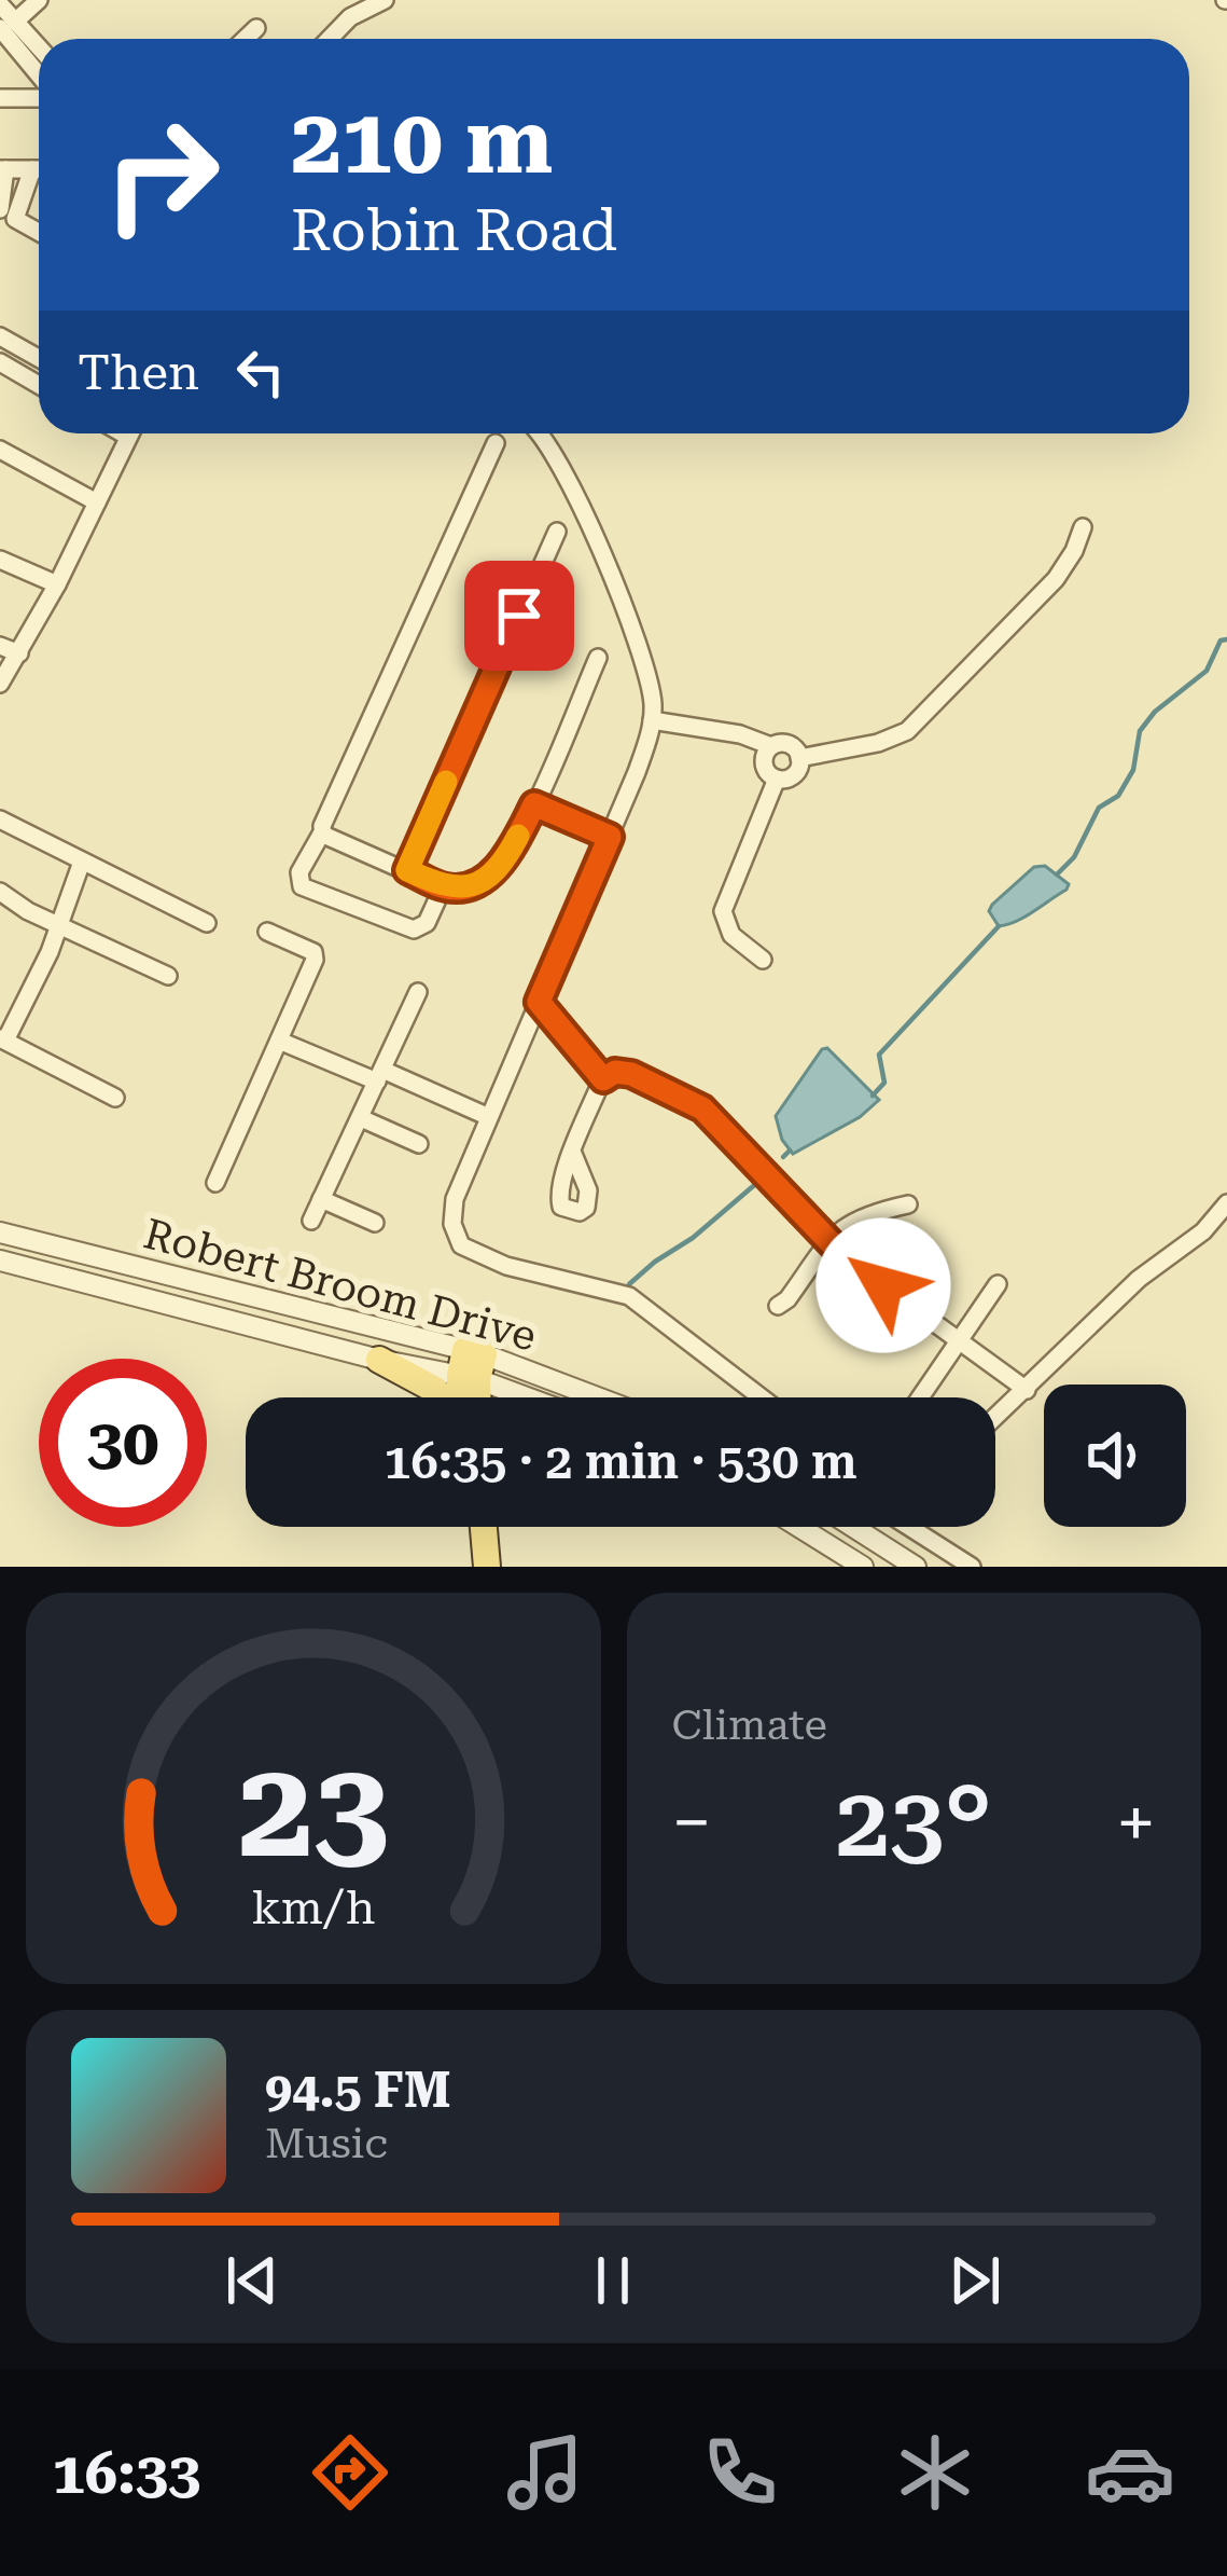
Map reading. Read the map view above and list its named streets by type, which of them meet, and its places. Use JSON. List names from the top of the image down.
{
  "streets": {
    "street": ["Robert Broom Drive"]
  },
  "page": {
    "turn": ["210 m", "Robin Road"],
    "then": "Then",
    "limit": "30",
    "trip": "16:35 · 2 min · 530 m",
    "tile": "Climate",
    "heat": ["−", "23°", "+"],
    "song": ["94.5 FM", "Music"],
    "tabs": "16:33",
    "gauge": ["23", "km/h"]
  }
}
